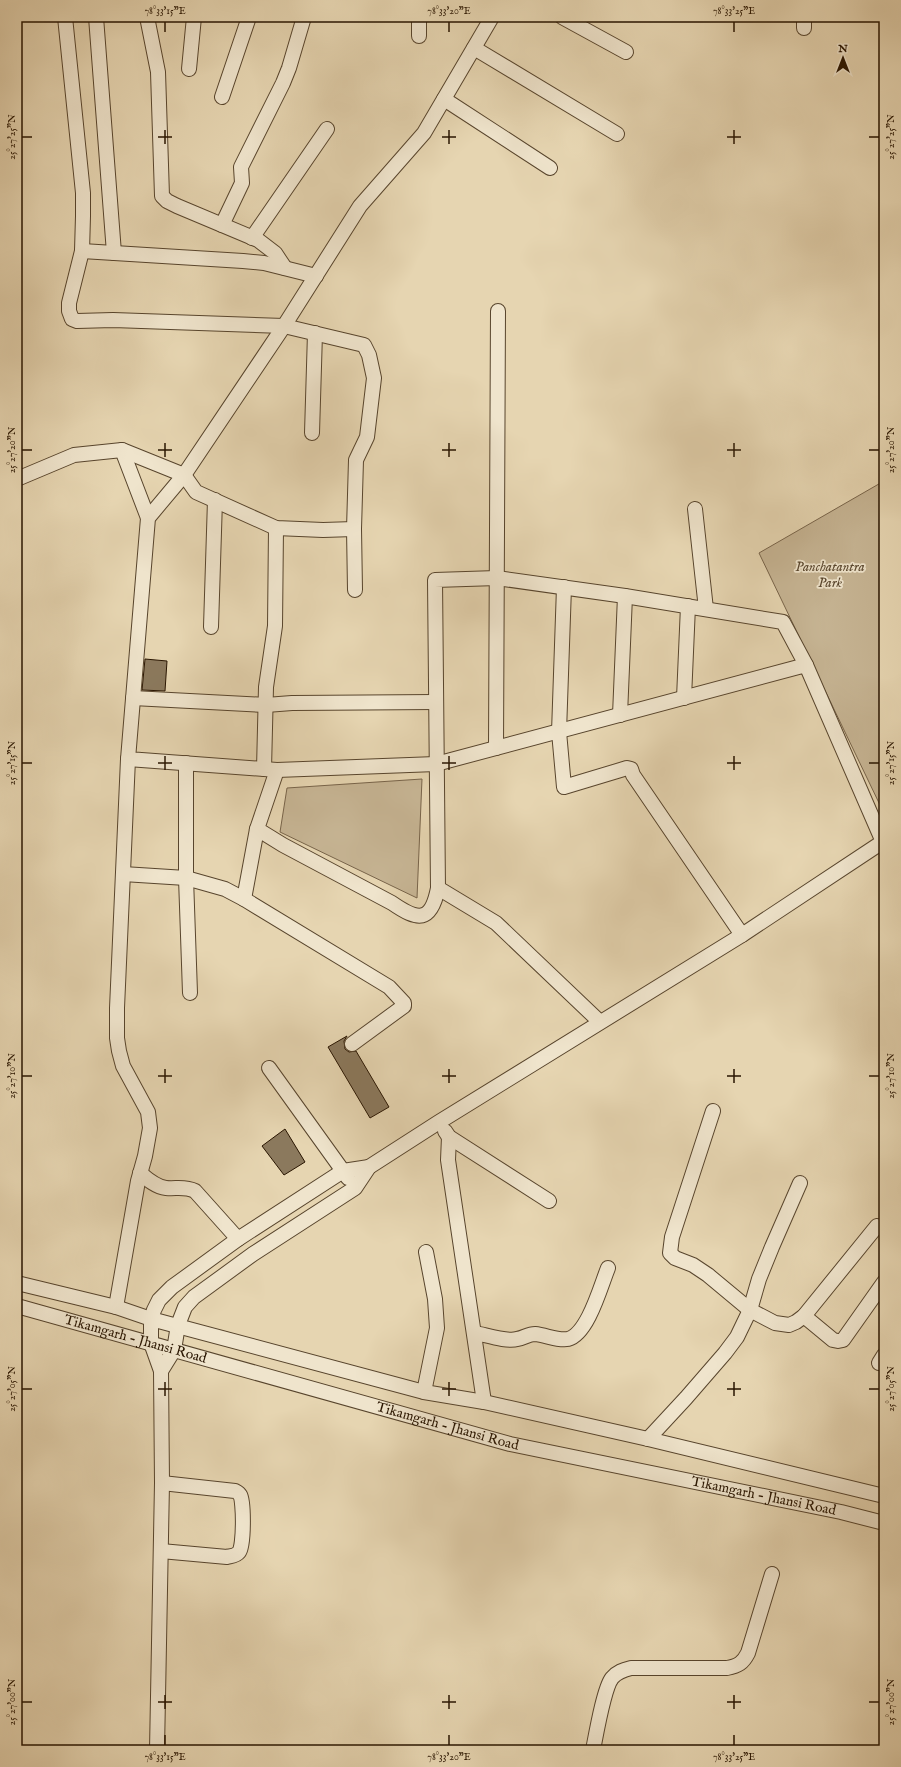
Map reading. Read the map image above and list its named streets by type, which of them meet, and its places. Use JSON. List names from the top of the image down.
{
  "streets": {
    "street": ["Tikamgarh - Jhansi Road"]
  },
  "parks": ["Panchatantra Park"],
  "north": "top",
  "coordinates": [
    "78°33'15\"E",
    "78°33'20\"E",
    "78°33'25\"E",
    "25°27'25\"N",
    "25°27'20\"N",
    "25°27'15\"N",
    "25°27'10\"N",
    "25°27'05\"N",
    "25°27'00\"N"
  ]
}
